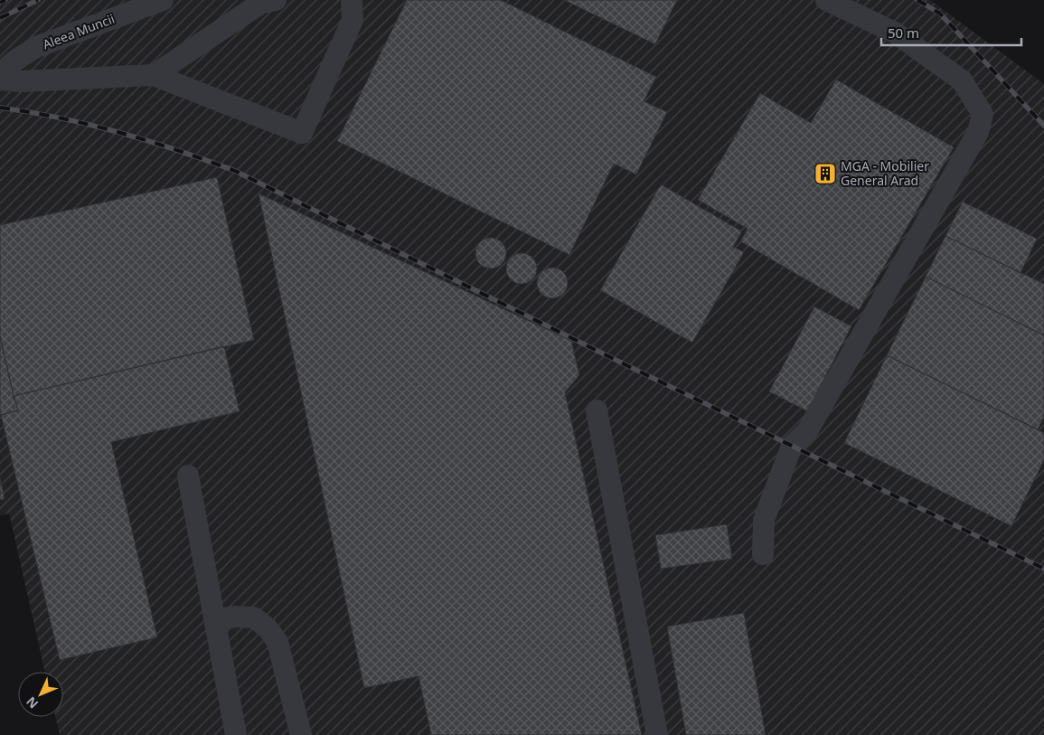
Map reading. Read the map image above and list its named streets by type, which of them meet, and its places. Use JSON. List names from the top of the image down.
{
  "streets": {
    "lane": ["Aleea Muncii"]
  },
  "places": {
    "building": ["MGA - Mobilier General Arad"]
  },
  "scale_bar": "50 m",
  "north": "bottom left"
}
